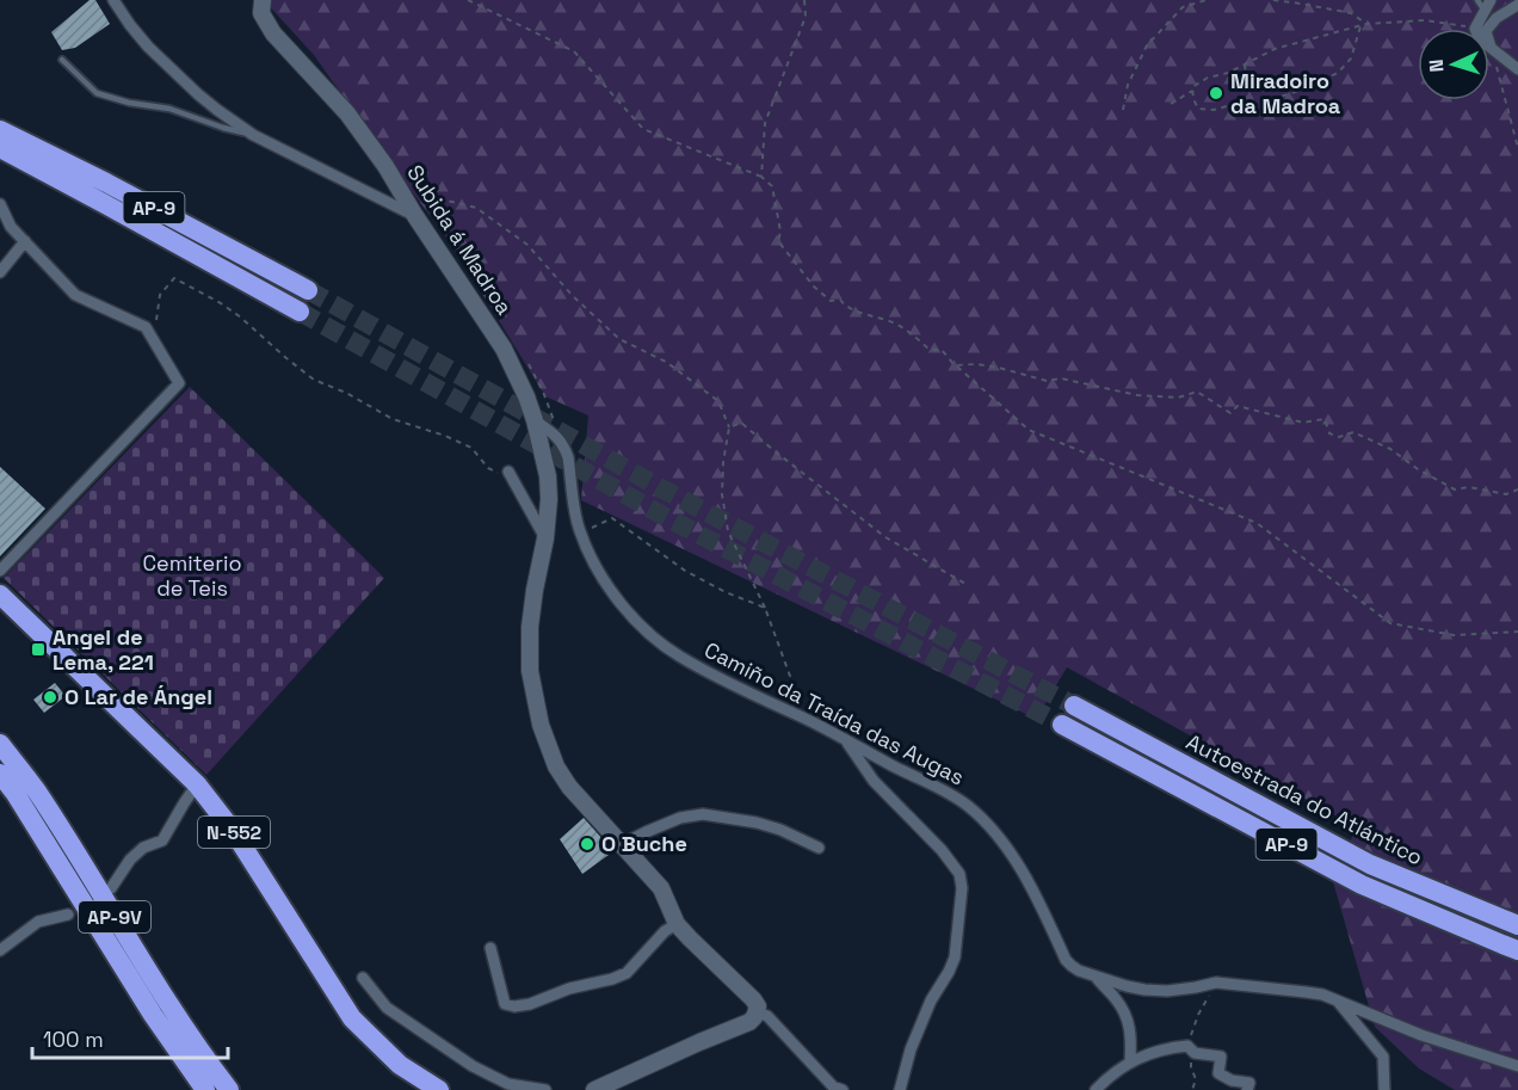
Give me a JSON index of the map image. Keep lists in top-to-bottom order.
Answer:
{
  "streets": {
    "highway": [
      "AP-9",
      "Autoestrada do Atlántico",
      "N-552",
      "AP-9V"
    ],
    "street": ["Subida á Madroa", "Camiño da Traída das Augas"]
  },
  "crossings": [
    ["Subida á Madroa", "Camiño da Traída das Augas"]
  ],
  "parks": ["Cemiterio de Teis"],
  "places": {
    "other": ["Miradoiro da Madroa", "O Lar de Ángel", "O Buche"],
    "transit": ["Angel de Lema, 221"]
  },
  "scale_bar": "100 m",
  "north": "left"
}
